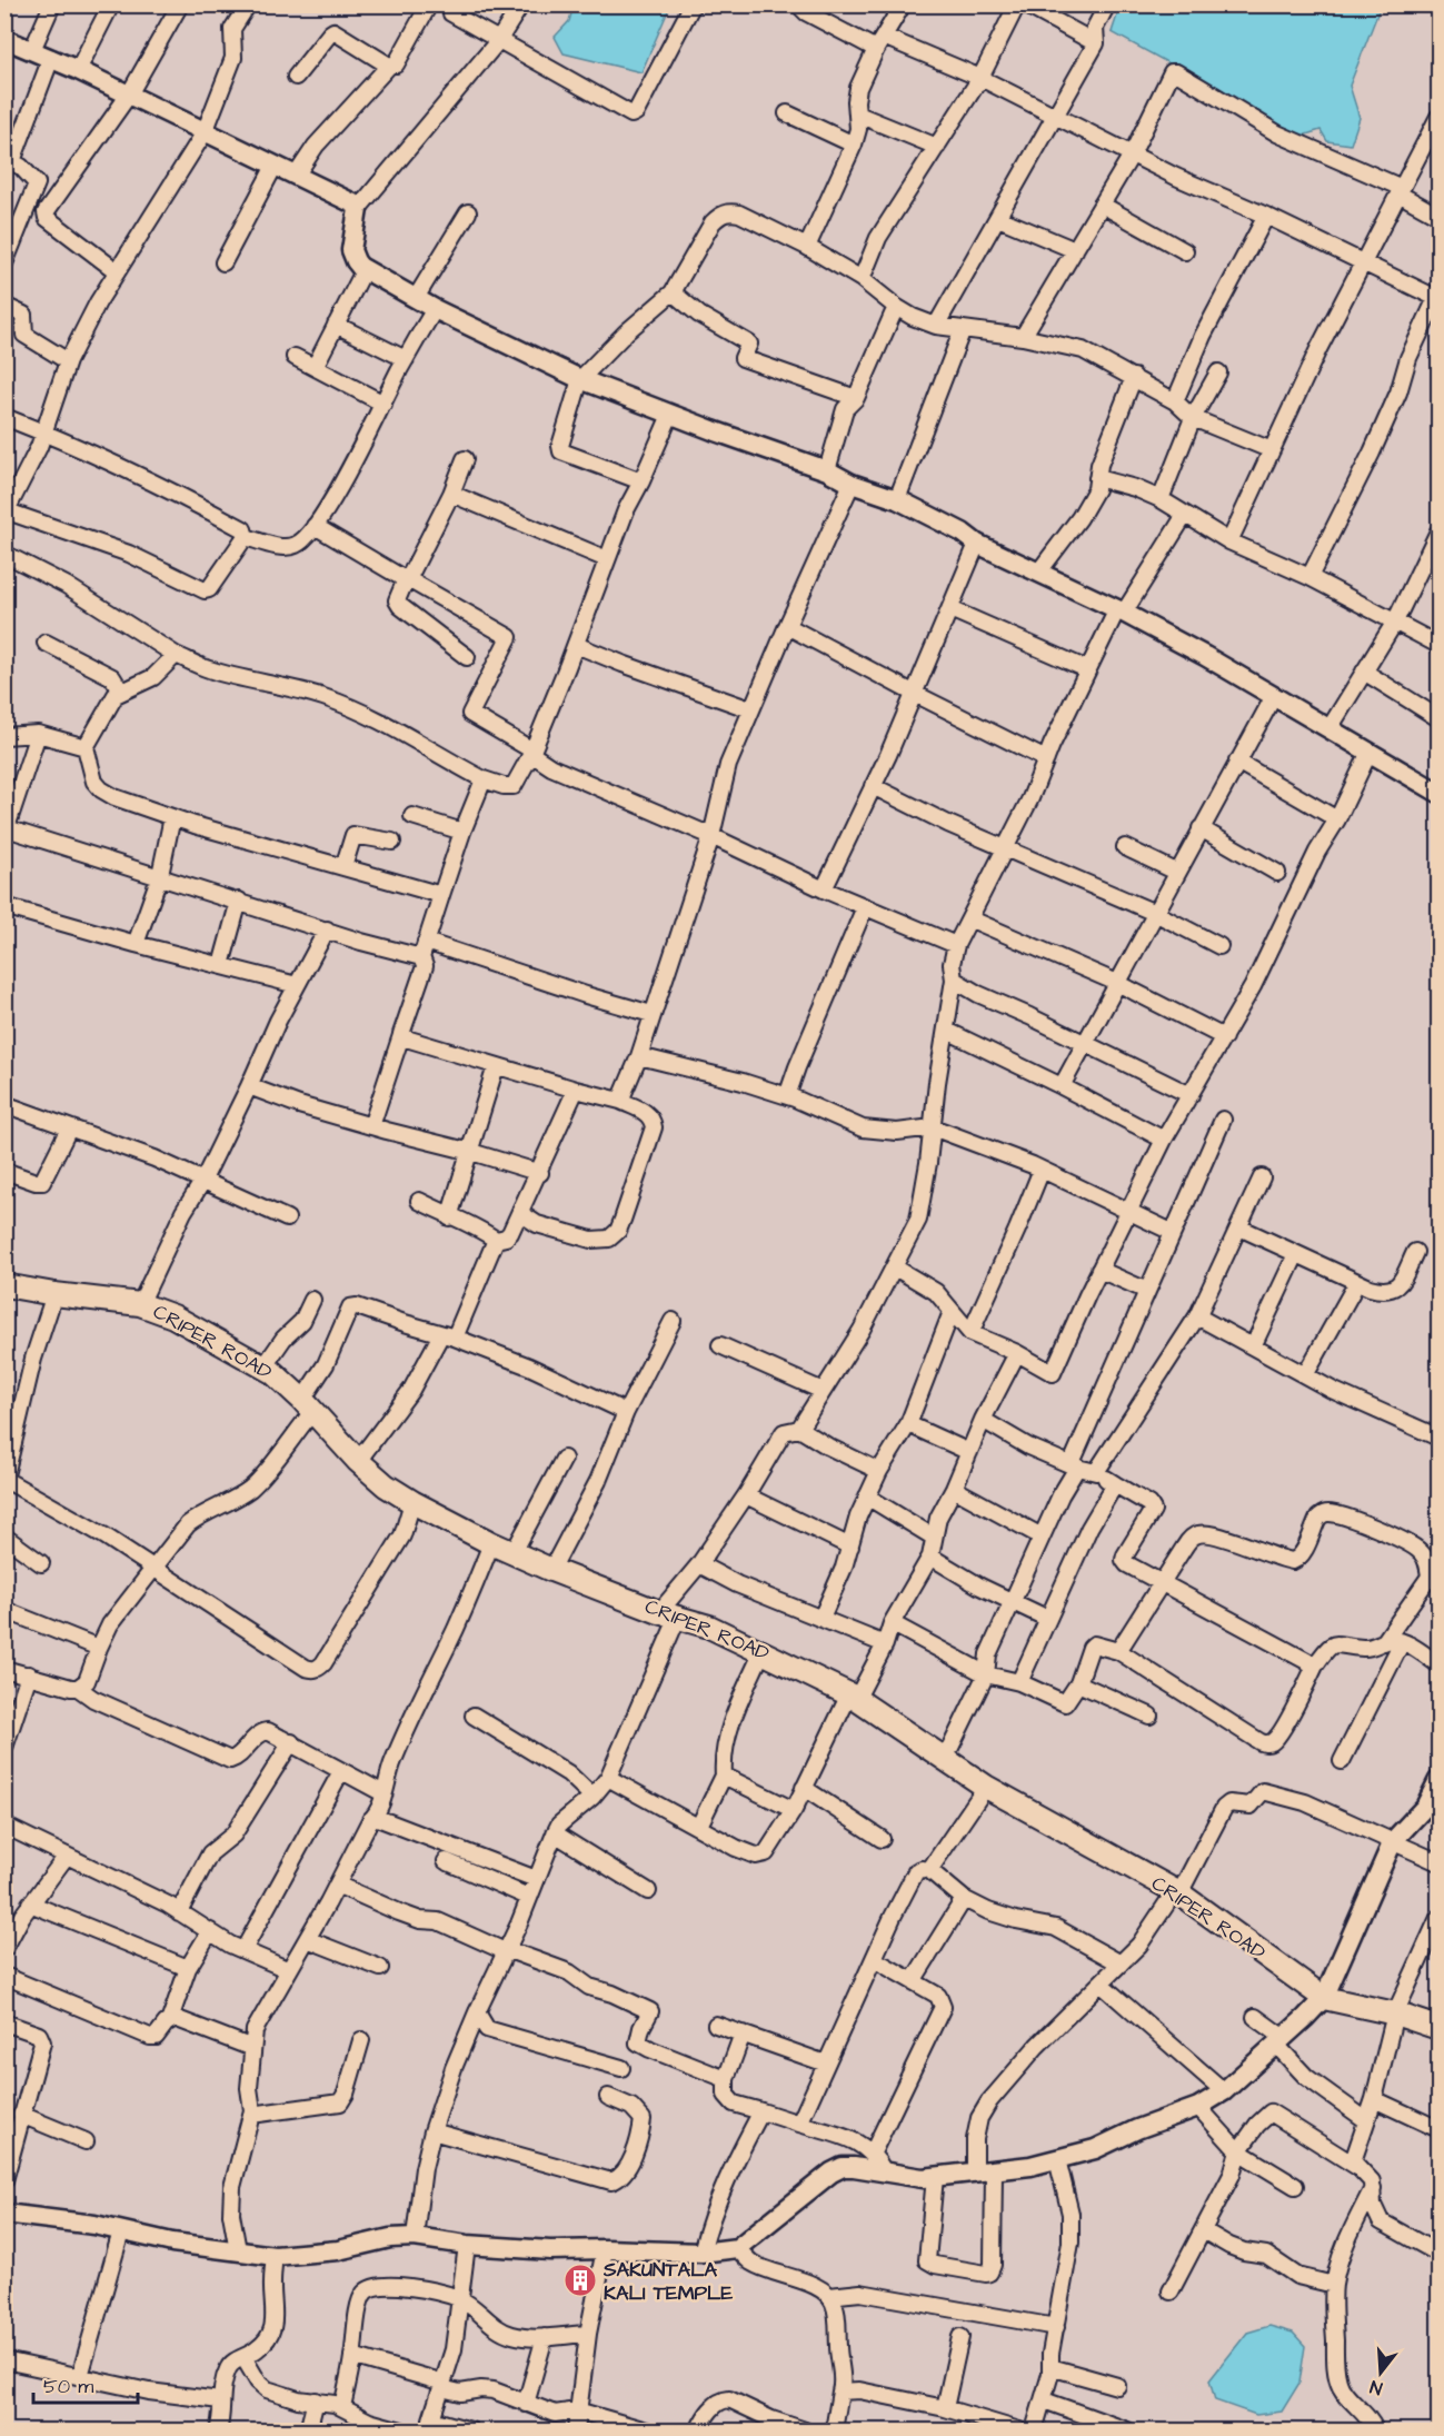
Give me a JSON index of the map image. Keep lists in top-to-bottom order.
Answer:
{
  "streets": {
    "main road": ["CRIPER ROAD"]
  },
  "places": {
    "building": ["SAKUNTALA KALI TEMPLE"]
  },
  "scale_bar": "50 m",
  "north": "bottom"
}
